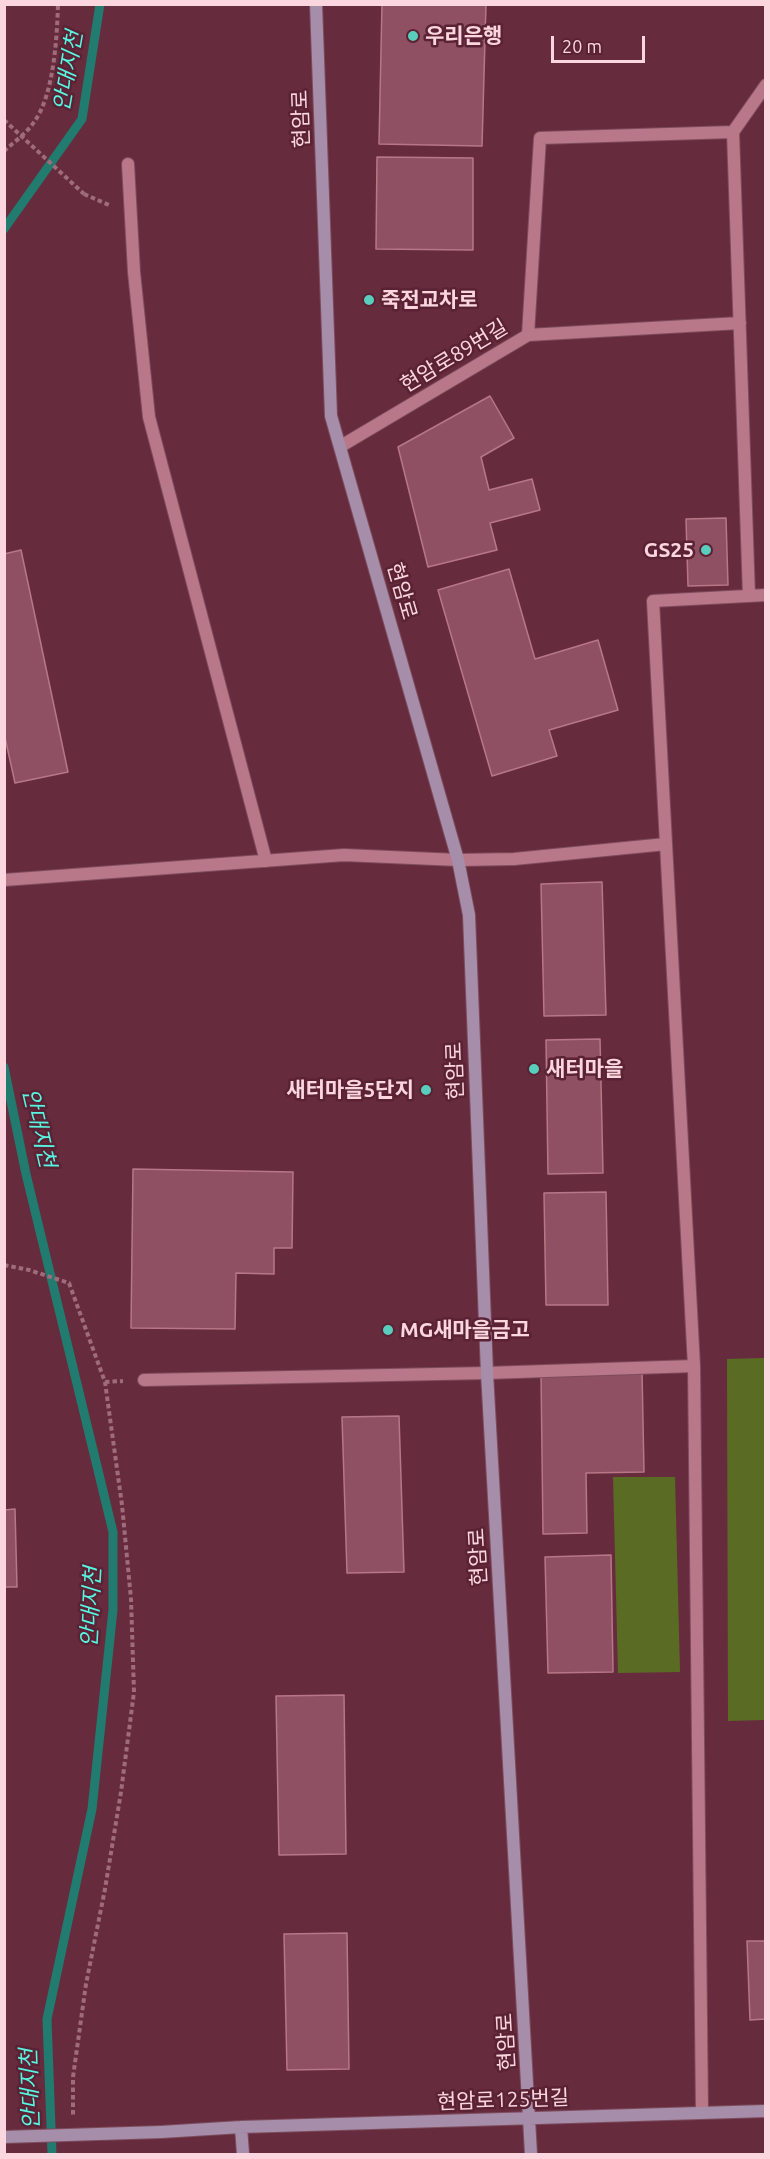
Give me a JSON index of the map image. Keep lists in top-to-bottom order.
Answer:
{
  "streets": {
    "street": ["현암로", "현암로89번길", "현암로125번길"]
  },
  "crossings": [
    ["현암로", "현암로89번길"],
    ["현암로", "현암로125번길"]
  ],
  "water": ["안대지천"],
  "places": [
    "우리은행",
    "죽전교차로",
    "GS25",
    "새터마을",
    "새터마을5단지",
    "MG새마을금고"
  ],
  "scale_bar": "20 m"
}
